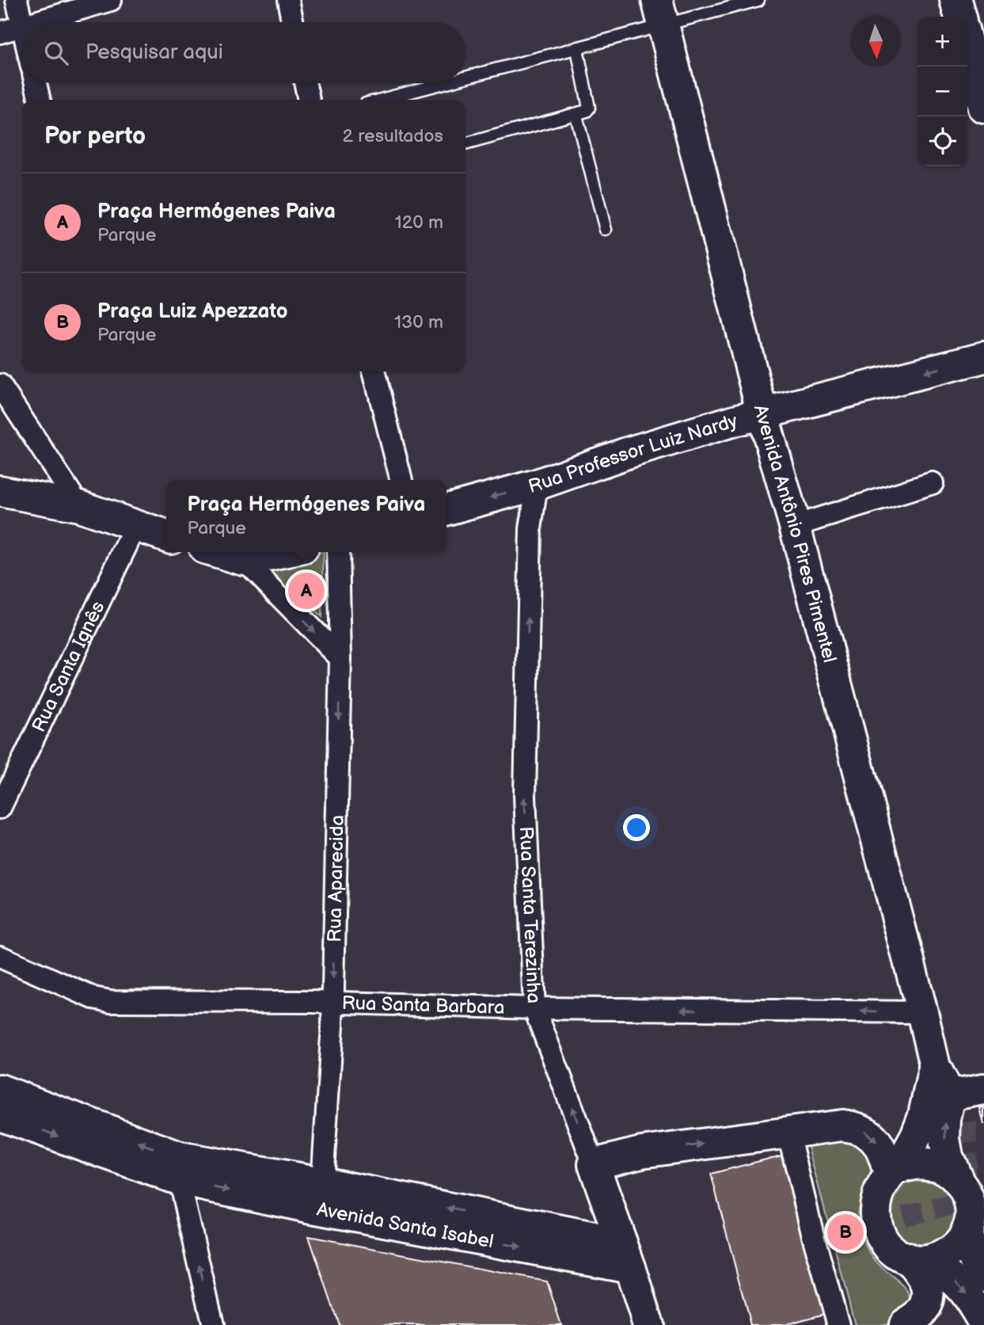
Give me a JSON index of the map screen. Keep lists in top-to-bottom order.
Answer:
{
  "streets": {
    "main road": [
      "Rua Professor Luiz Nardy",
      "Avenida Antônio Pires Pimentel",
      "Rua Santa Terezinha",
      "Avenida Santa Isabel"
    ],
    "street": ["Rua Santa Ignês", "Rua Aparecida", "Rua Santa Barbara"]
  },
  "crossings": [
    ["Rua Professor Luiz Nardy", "Avenida Antônio Pires Pimentel"],
    ["Rua Professor Luiz Nardy", "Rua Santa Terezinha"],
    ["Avenida Antônio Pires Pimentel", "Rua Santa Barbara"],
    ["Rua Aparecida", "Rua Santa Barbara"],
    ["Rua Aparecida", "Avenida Santa Isabel"],
    ["Rua Santa Terezinha", "Rua Santa Barbara"],
    ["Rua Santa Terezinha", "Avenida Santa Isabel"]
  ],
  "one_way": [
    "Rua Professor Luiz Nardy",
    "Rua Aparecida",
    "Rua Santa Terezinha",
    "Rua Santa Barbara"
  ],
  "north": "bottom",
  "page": {
    "map_buttons": ["+", "−"],
    "search": "Pesquisar aqui",
    "heading": ["Por perto", "2 resultados"],
    "list": [
      {
        "mark": "A",
        "name": "Praça Hermógenes Paiva",
        "note": "Parque",
        "value": "120 m"
      },
      {
        "mark": "B",
        "name": "Praça Luiz Apezzato",
        "note": "Parque",
        "value": "130 m"
      }
    ],
    "popup": ["Praça Hermógenes Paiva", "Parque"],
    "pins": ["A", "B"]
  }
}
